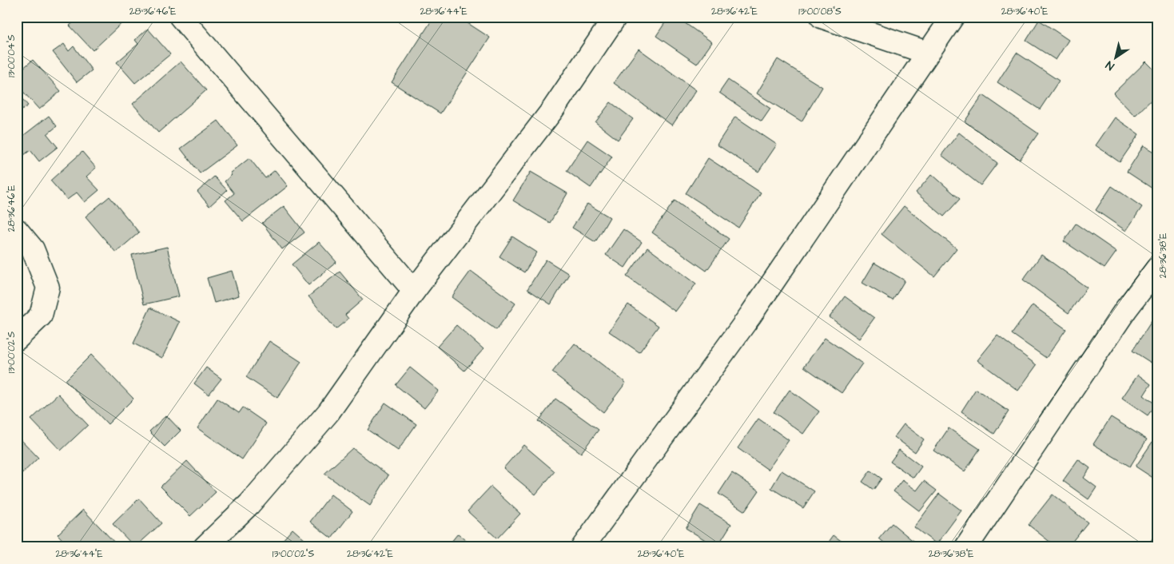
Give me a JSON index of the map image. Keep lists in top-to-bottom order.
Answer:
{
  "north": "bottom left",
  "coordinates": [
    "28°36'46\"E",
    "28°36'44\"E",
    "28°36'42\"E",
    "13°00'08\"S",
    "28°36'40\"E",
    "13°00'04\"S",
    "28°36'38\"E",
    "13°00'02\"S"
  ]
}
